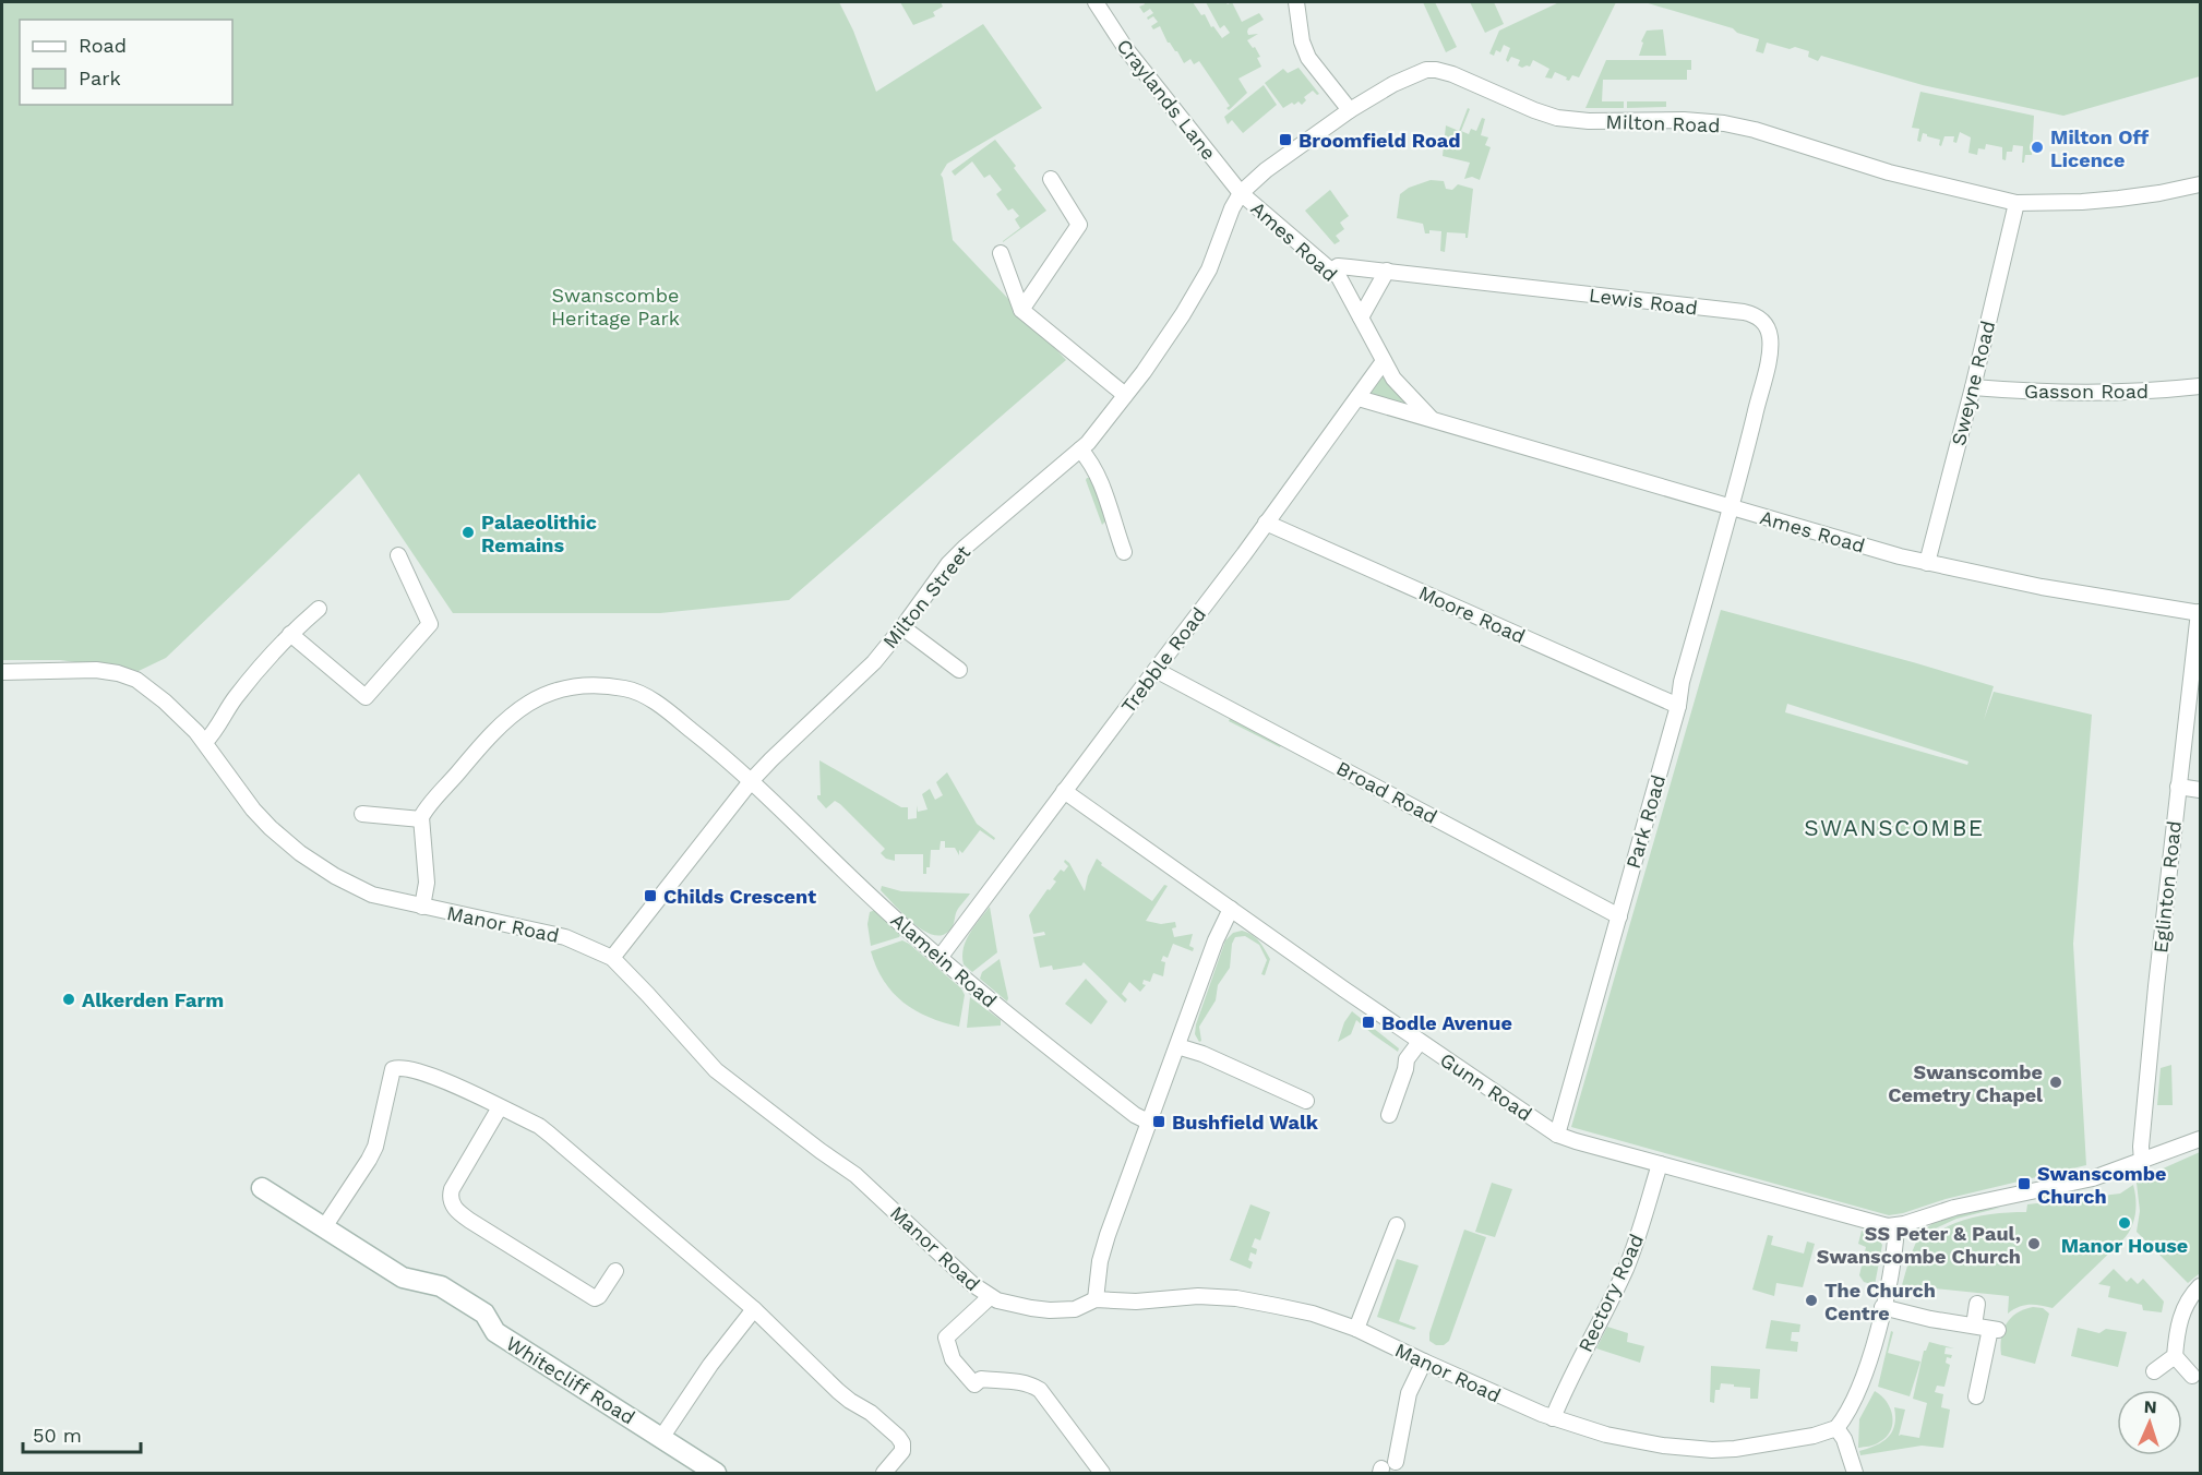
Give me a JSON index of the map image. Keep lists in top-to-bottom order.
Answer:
{
  "streets": {
    "street": [
      "Craylands Lane",
      "Milton Road",
      "Ames Road",
      "Lewis Road",
      "Sweyne Road",
      "Gasson Road",
      "Milton Street",
      "Moore Road",
      "Trebble Road",
      "Broad Road",
      "Park Road",
      "Eglinton Road",
      "Manor Road",
      "Alamein Road",
      "Gunn Road",
      "Rectory Road",
      "Whitecliff Road"
    ]
  },
  "crossings": [
    ["Craylands Lane", "Milton Road"],
    ["Craylands Lane", "Ames Road"],
    ["Craylands Lane", "Milton Street"],
    ["Milton Road", "Ames Road"],
    ["Milton Road", "Sweyne Road"],
    ["Milton Road", "Milton Street"],
    ["Ames Road", "Lewis Road"],
    ["Ames Road", "Sweyne Road"],
    ["Ames Road", "Milton Street"],
    ["Ames Road", "Trebble Road"],
    ["Ames Road", "Park Road"],
    ["Ames Road", "Eglinton Road"],
    ["Lewis Road", "Park Road"],
    ["Sweyne Road", "Gasson Road"],
    ["Milton Street", "Manor Road"],
    ["Milton Street", "Alamein Road"],
    ["Moore Road", "Trebble Road"],
    ["Moore Road", "Park Road"],
    ["Trebble Road", "Broad Road"],
    ["Trebble Road", "Alamein Road"],
    ["Trebble Road", "Gunn Road"],
    ["Broad Road", "Park Road"],
    ["Park Road", "Gunn Road"],
    ["Manor Road", "Rectory Road"],
    ["Gunn Road", "Rectory Road"]
  ],
  "districts": ["SWANSCOMBE"],
  "parks": ["Swanscombe Heritage Park"],
  "places": {
    "transit": [
      "Broomfield Road",
      "Childs Crescent",
      "Bodle Avenue",
      "Bushfield Walk",
      "Swanscombe Church"
    ],
    "other": [
      "Milton Off Licence",
      "Palaeolithic Remains",
      "Alkerden Farm",
      "Swanscombe Cemetry Chapel",
      "Manor House",
      "SS Peter & Paul, Swanscombe Church",
      "The Church Centre"
    ]
  },
  "legend": ["Road", "Park"],
  "scale_bar": "50 m",
  "north": "top"
}
